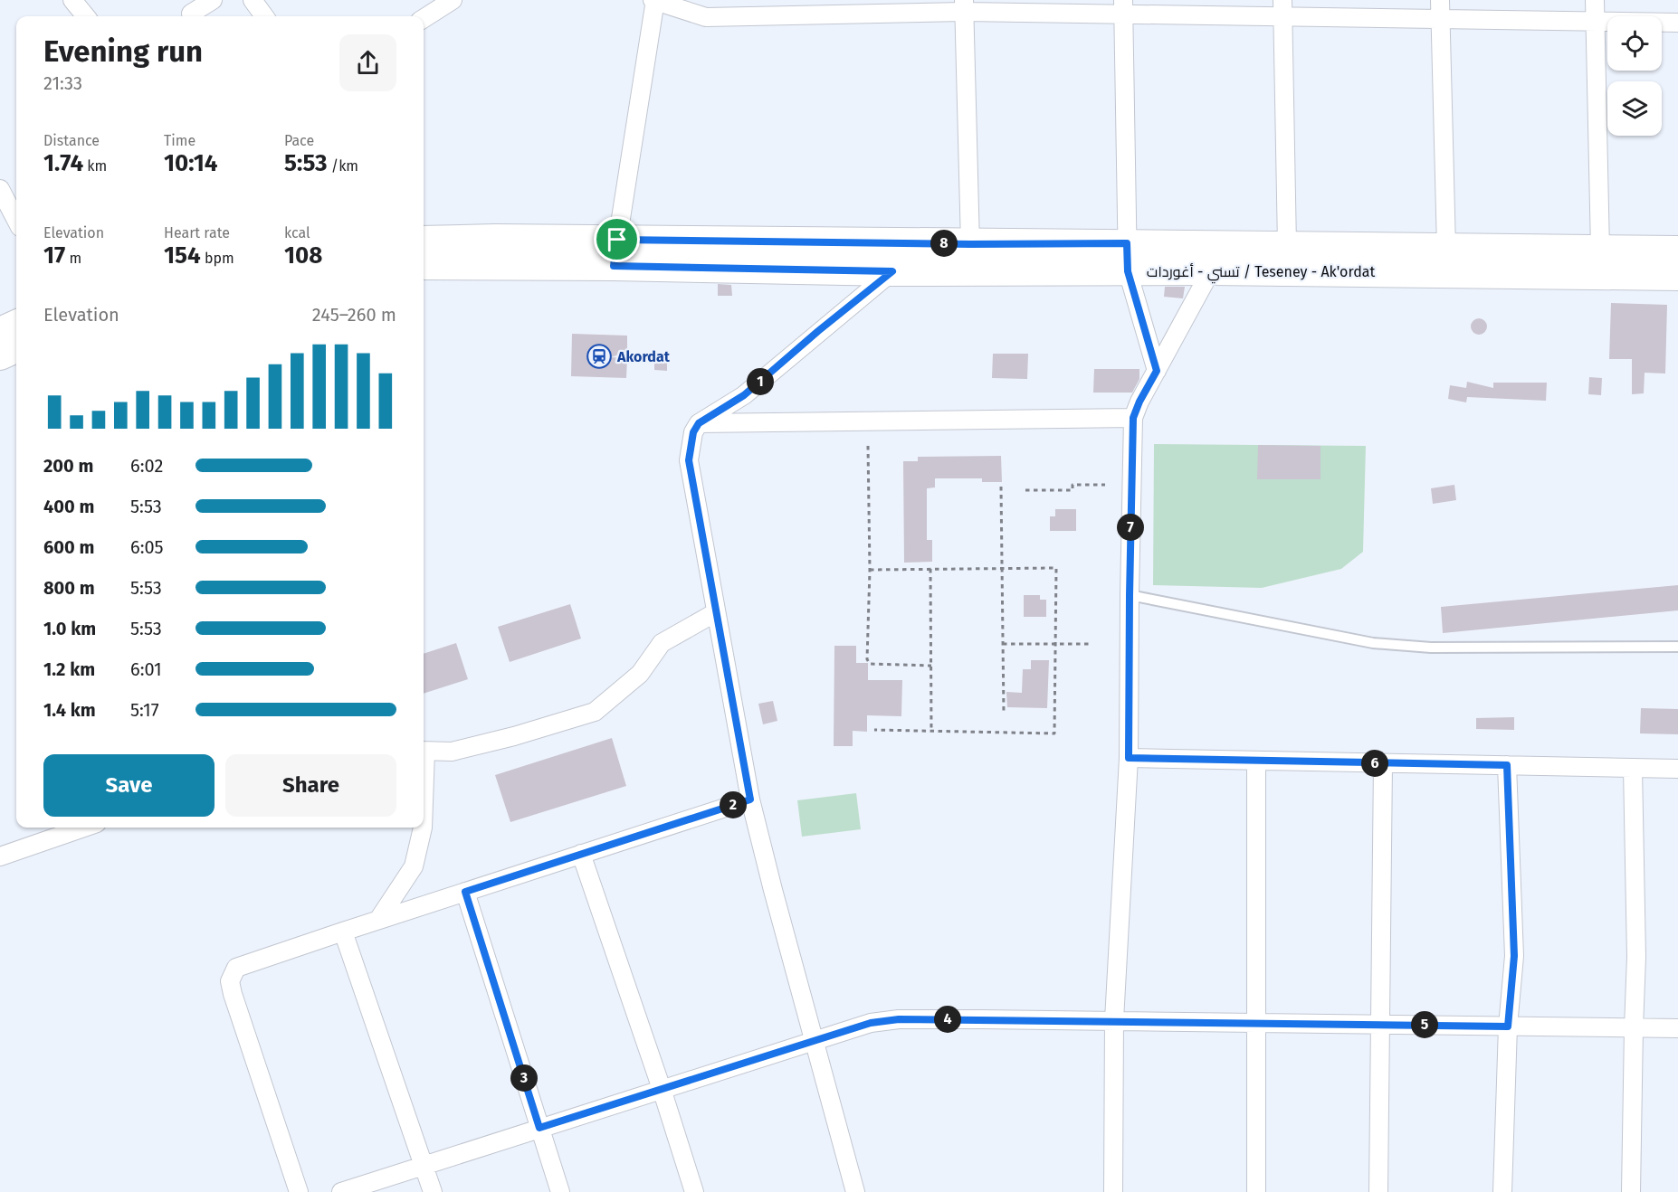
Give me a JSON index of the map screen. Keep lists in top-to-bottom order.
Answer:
{
  "streets": {
    "main road": ["تسني - أغوردات / Teseney - Ak'ordat"]
  },
  "places": {
    "station": ["Akordat"]
  },
  "page": {
    "heading": ["Evening run", "21:33"],
    "stats": [
      ["Distance", "1.74 km"],
      ["Time", "10:14"],
      ["Pace", "5:53 /km"],
      ["Elevation", "17 m"],
      ["Heart rate", "154 bpm"],
      ["kcal", "108"]
    ],
    "pins": [
      "8",
      "1",
      "7",
      "6",
      "2",
      "4",
      "5",
      "3"
    ],
    "chart": ["Elevation", "245–260 m"],
    "list": [
      {
        "name": "200 m",
        "note": "6:02"
      },
      {
        "name": "400 m",
        "note": "5:53"
      },
      {
        "name": "600 m",
        "note": "6:05"
      },
      {
        "name": "800 m",
        "note": "5:53"
      },
      {
        "name": "1.0 km",
        "note": "5:53"
      },
      {
        "name": "1.2 km",
        "note": "6:01"
      },
      {
        "name": "1.4 km",
        "note": "5:17"
      }
    ],
    "buttons": ["Save", "Share"]
  }
}
